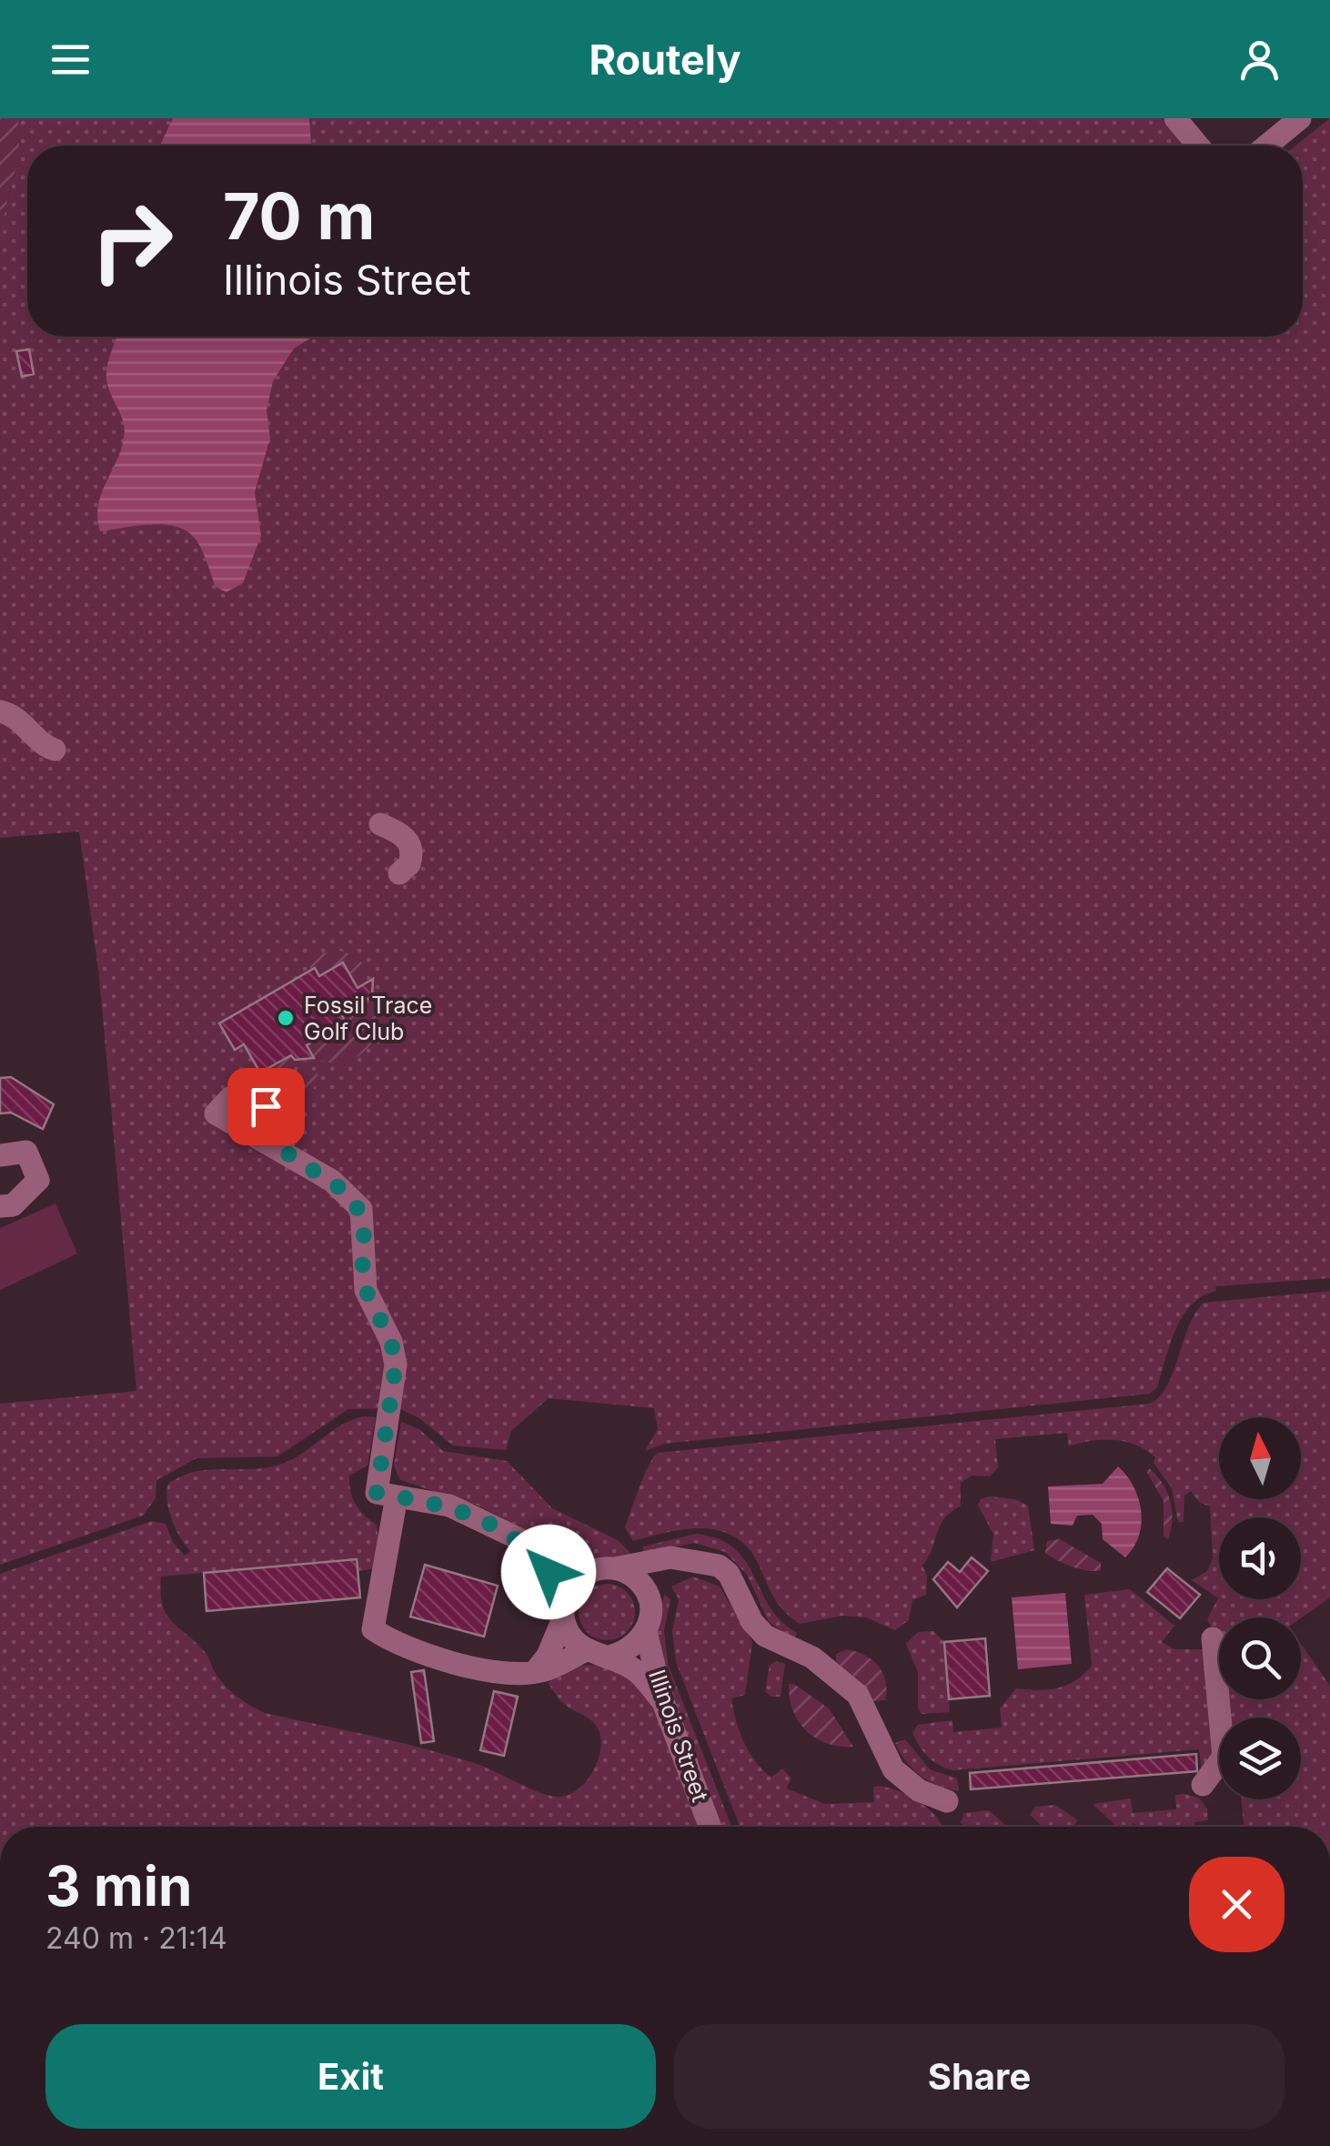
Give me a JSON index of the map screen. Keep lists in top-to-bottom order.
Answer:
{
  "streets": {
    "street": ["Illinois Street"]
  },
  "places": ["Fossil Trace Golf Club"],
  "north": "top",
  "page": {
    "header": "Routely",
    "turn": ["70 m", "Illinois Street"],
    "heading": ["3 min", "240 m · 21:14"],
    "buttons": ["Exit", "Share"]
  }
}
